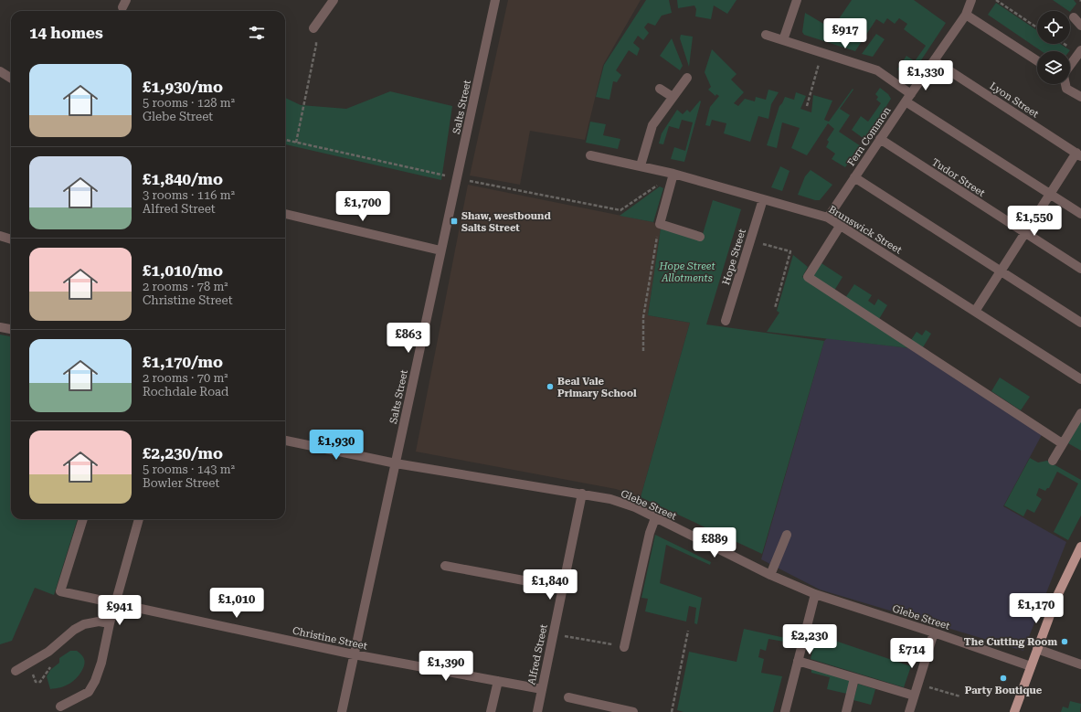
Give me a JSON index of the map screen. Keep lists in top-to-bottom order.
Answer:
{
  "streets": {
    "street": [
      "Lyon Street",
      "Salts Street",
      "Fern Common",
      "Tudor Street",
      "Brunswick Street",
      "Hope Street",
      "Glebe Street",
      "Christine Street",
      "Alfred Street"
    ]
  },
  "crossings": [
    ["Lyon Street", "Fern Common"],
    ["Salts Street", "Glebe Street"],
    ["Salts Street", "Christine Street"],
    ["Fern Common", "Tudor Street"],
    ["Fern Common", "Brunswick Street"],
    ["Brunswick Street", "Hope Street"],
    ["Glebe Street", "Alfred Street"],
    ["Christine Street", "Alfred Street"]
  ],
  "parks": ["Hope Street Allotments"],
  "places": {
    "transit": ["Shaw, westbound Salts Street"],
    "other": ["Beal Vale Primary School", "The Cutting Room", "Party Boutique"]
  },
  "page": {
    "heading": "14 homes",
    "price": [
      "£917",
      "£1,330",
      "£1,700",
      "£1,550",
      "£863",
      "£1,930",
      "£889",
      "£1,840",
      "£1,010",
      "£1,170",
      "£941",
      "£2,230",
      "£714",
      "£1,390"
    ],
    "list": [
      {
        "name": "£1,930/mo",
        "note": "5 rooms · 128 m² · Glebe Street"
      },
      {
        "name": "£1,840/mo",
        "note": "3 rooms · 116 m² · Alfred Street"
      },
      {
        "name": "£1,010/mo",
        "note": "2 rooms · 78 m² · Christine Street"
      },
      {
        "name": "£1,170/mo",
        "note": "2 rooms · 70 m² · Rochdale Road"
      },
      {
        "name": "£2,230/mo",
        "note": "5 rooms · 143 m² · Bowler Street"
      }
    ]
  }
}
